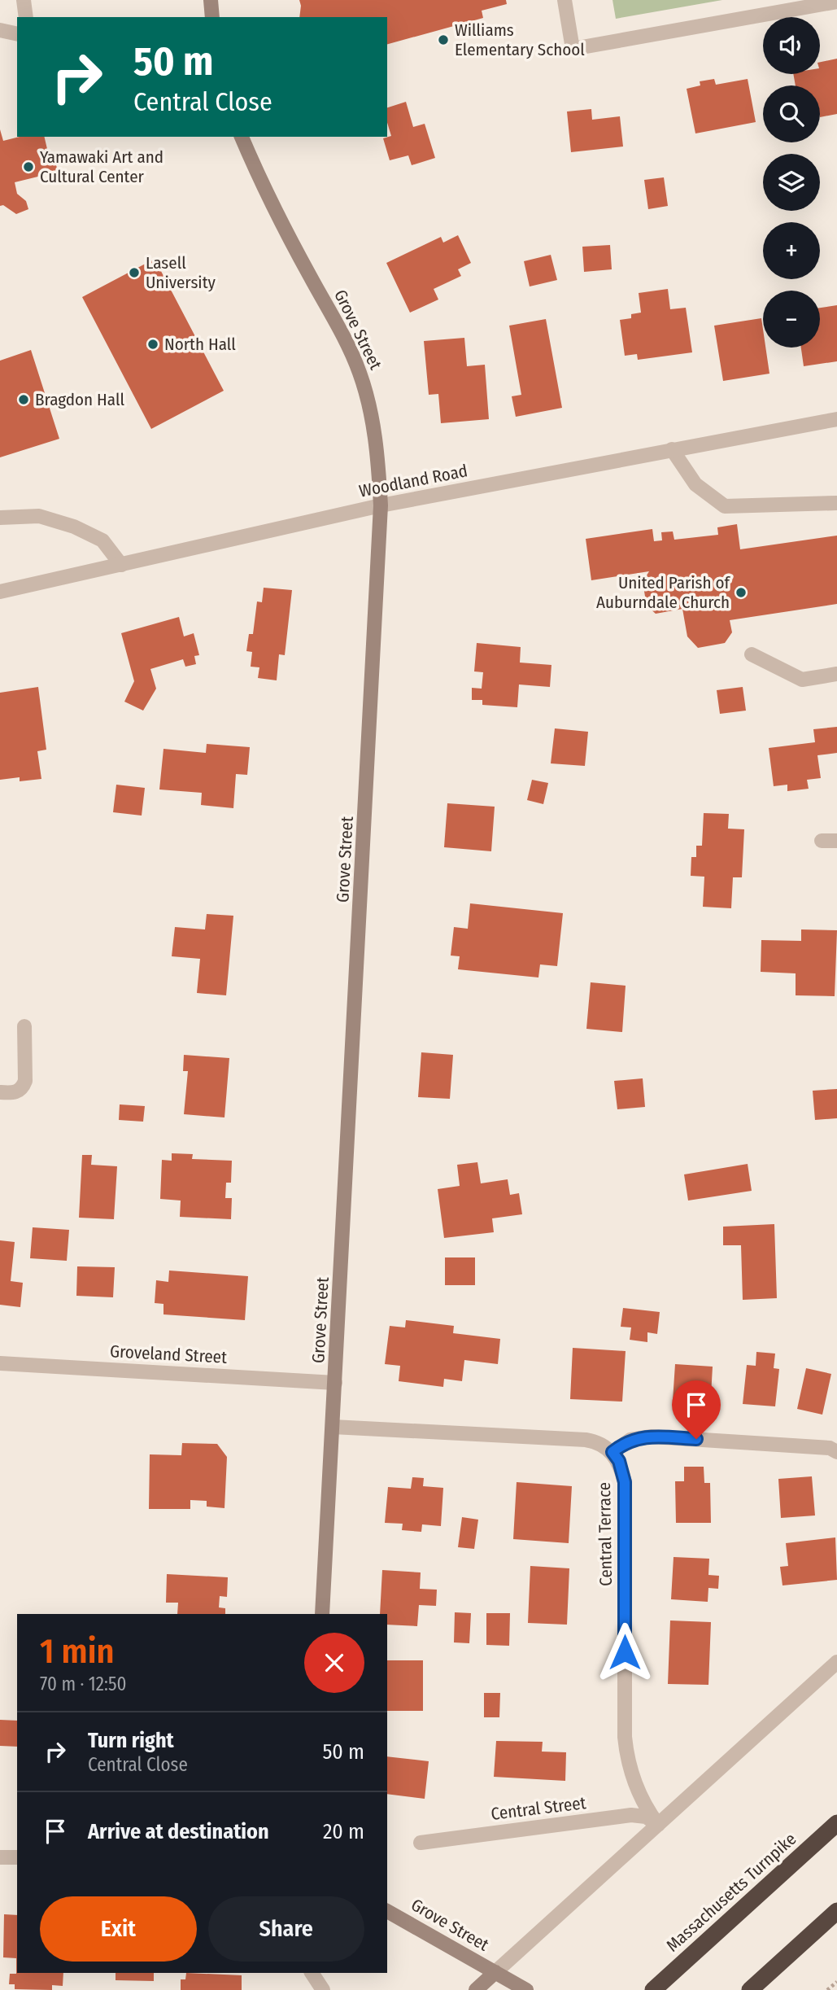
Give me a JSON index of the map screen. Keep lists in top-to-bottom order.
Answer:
{
  "streets": {
    "highway": ["Massachusetts Turnpike"],
    "main road": ["Grove Street"],
    "street": [
      "Woodland Road",
      "Groveland Street",
      "Central Terrace",
      "Central Street"
    ]
  },
  "crossings": [
    ["Grove Street", "Woodland Road"],
    ["Grove Street", "Groveland Street"],
    ["Central Terrace", "Central Street"]
  ],
  "places": [
    "Williams Elementary School",
    "Yamawaki Art and Cultural Center",
    "Lasell University",
    "North Hall",
    "Bragdon Hall",
    "United Parish of Auburndale Church"
  ],
  "page": {
    "map_buttons": ["+", "−"],
    "turn": ["50 m", "Central Close"],
    "heading": ["1 min", "70 m · 12:50"],
    "list": [
      {
        "name": "Turn right",
        "note": "Central Close",
        "value": "50 m"
      },
      {
        "name": "Arrive at destination",
        "value": "20 m"
      }
    ],
    "buttons": ["Exit", "Share"]
  }
}
